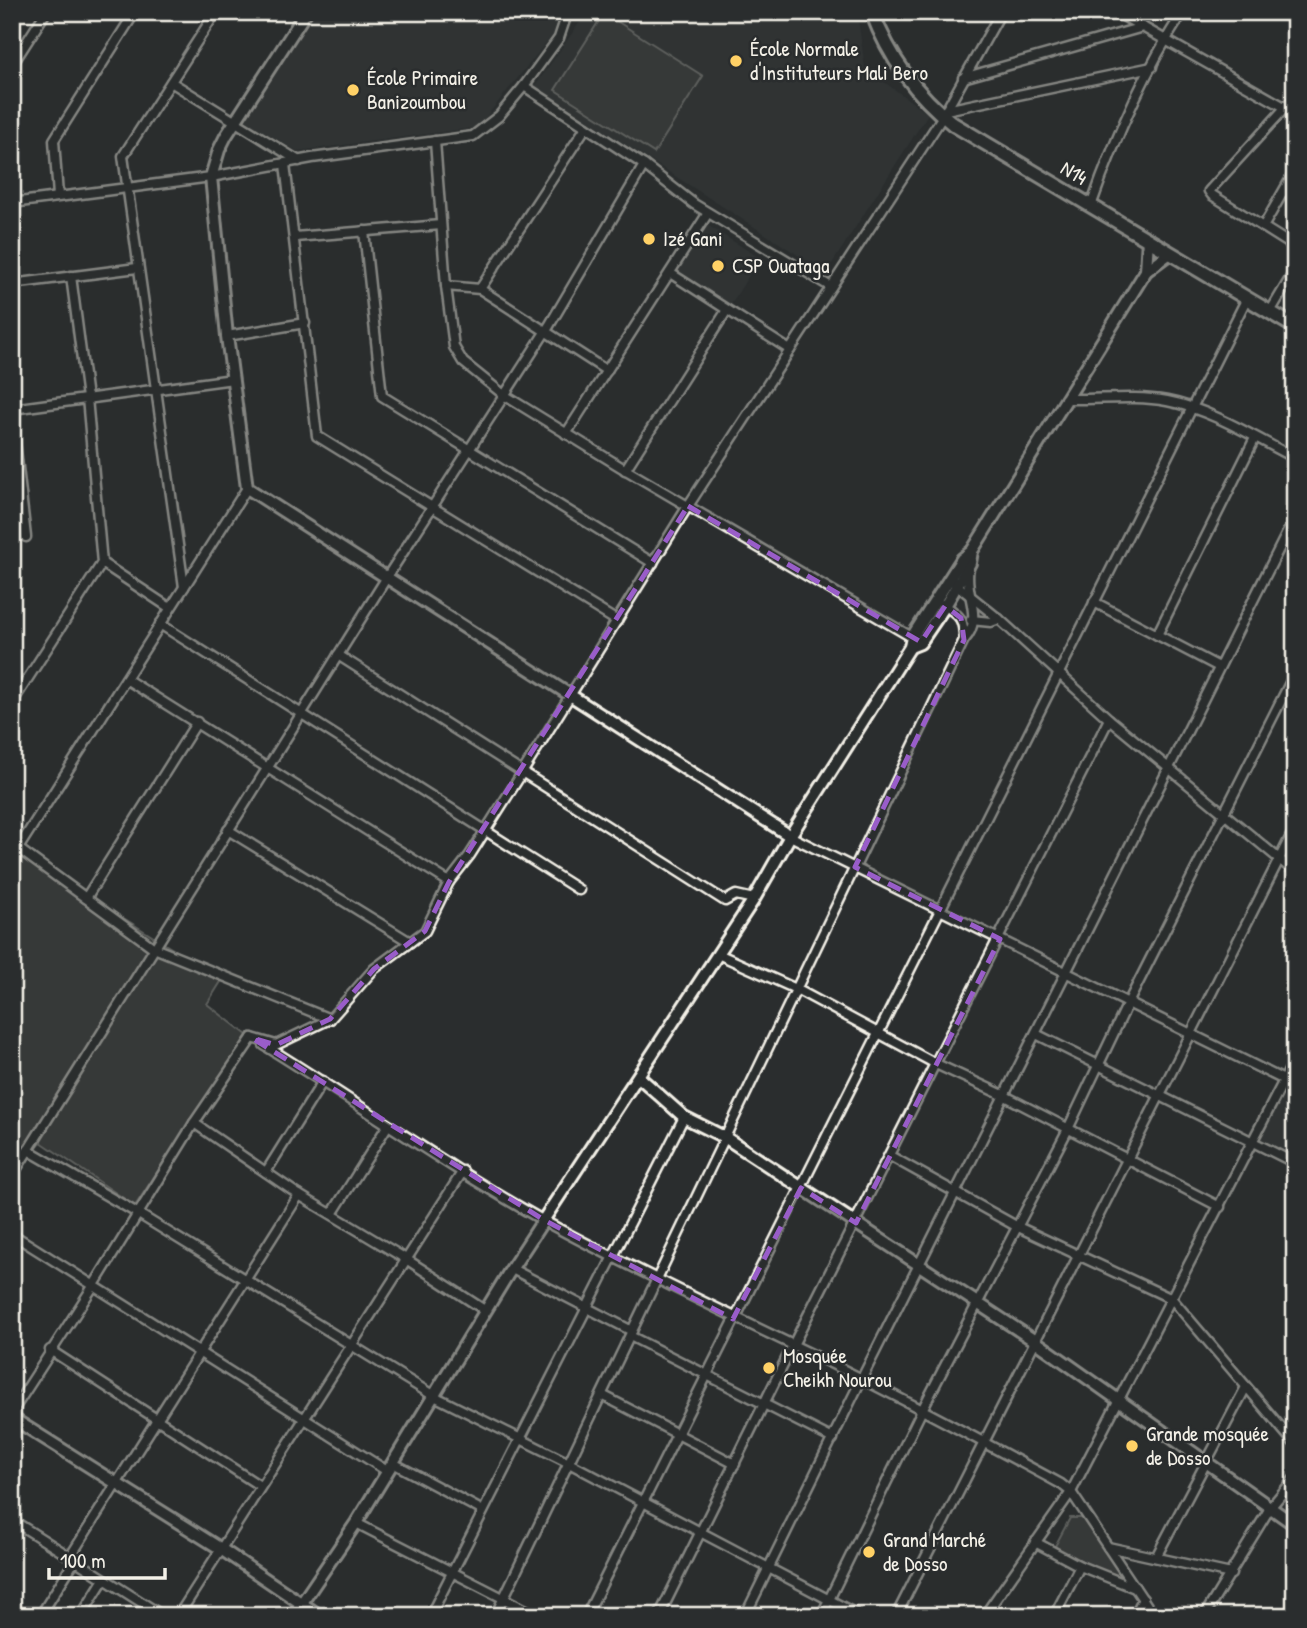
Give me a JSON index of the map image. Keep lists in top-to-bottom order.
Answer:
{
  "streets": {
    "main road": ["N14"]
  },
  "places": [
    "École Normale d'Instituteurs Mali Bero",
    "École Primaire Banizoumbou",
    "Izé Gani",
    "CSP Ouataga",
    "Mosquée Cheikh Nourou",
    "Grande mosquée de Dosso",
    "Grand Marché de Dosso"
  ],
  "scale_bar": "100 m"
}
